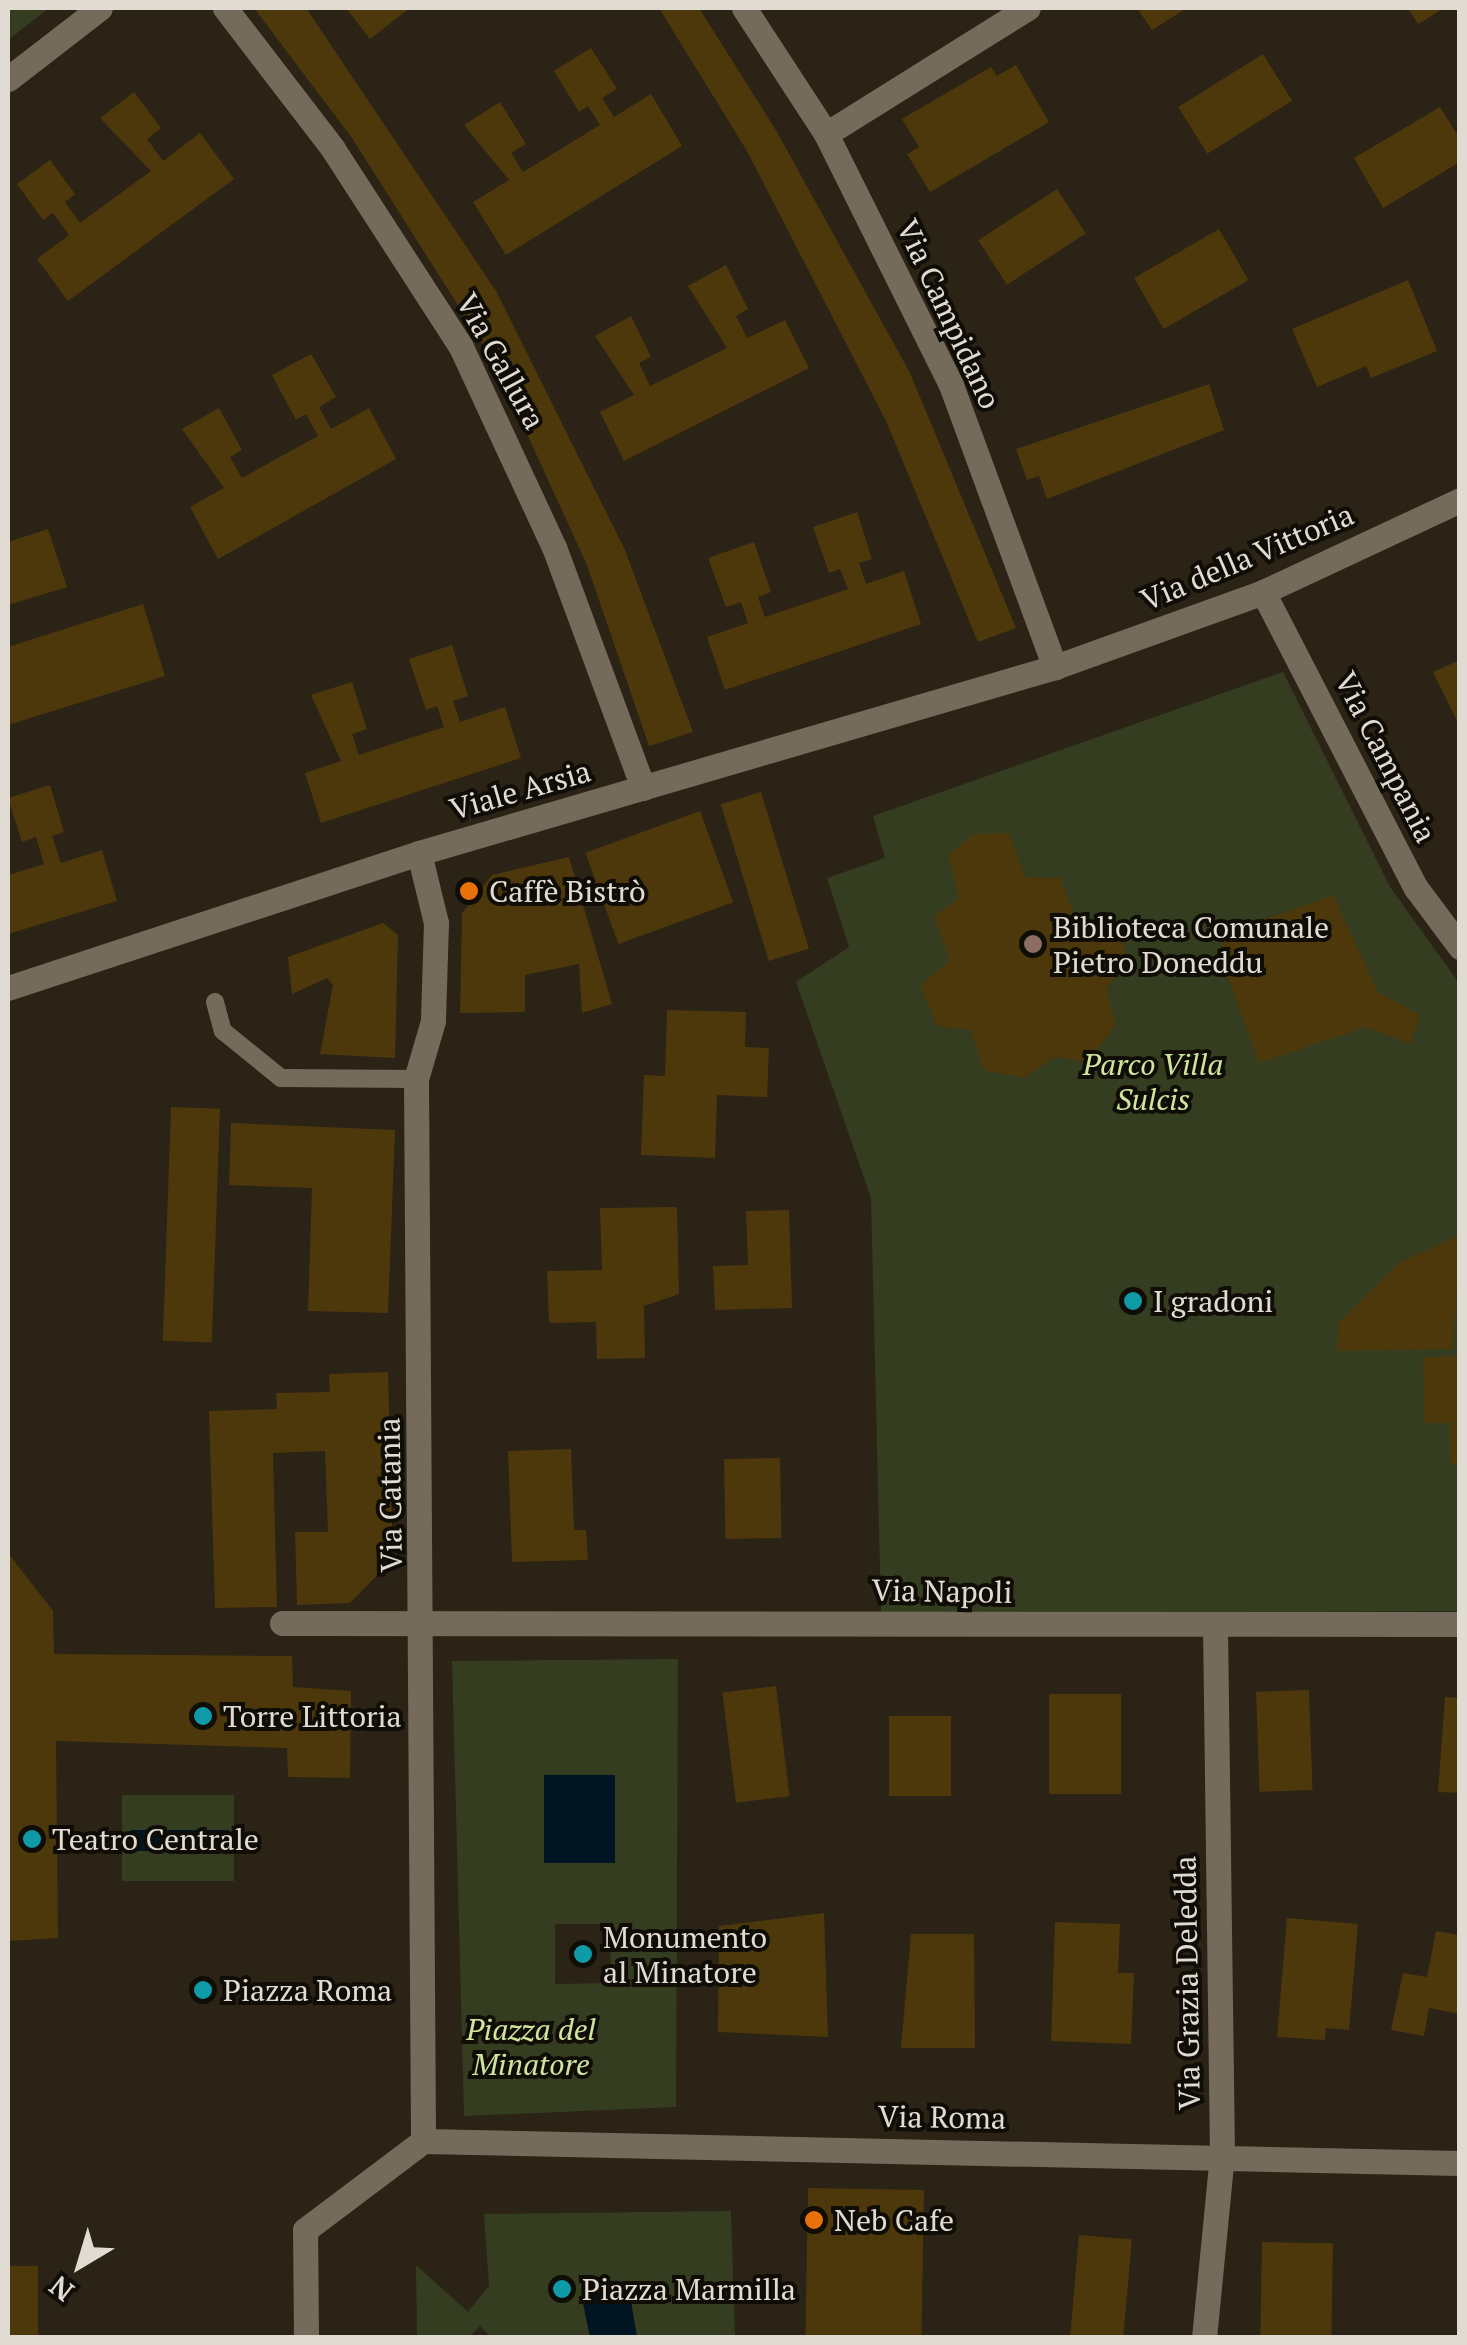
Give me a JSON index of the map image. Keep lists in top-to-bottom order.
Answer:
{
  "streets": {
    "street": [
      "Via Campidano",
      "Via Gallura",
      "Via della Vittoria",
      "Via Campania",
      "Viale Arsia",
      "Via Catania",
      "Via Napoli",
      "Via Grazia Deledda",
      "Via Roma"
    ]
  },
  "crossings": [
    ["Via Campidano", "Via della Vittoria"],
    ["Via Campidano", "Viale Arsia"],
    ["Via Gallura", "Viale Arsia"],
    ["Via della Vittoria", "Via Campania"],
    ["Via della Vittoria", "Viale Arsia"],
    ["Viale Arsia", "Via Catania"],
    ["Via Catania", "Via Napoli"],
    ["Via Catania", "Via Roma"],
    ["Via Napoli", "Via Grazia Deledda"],
    ["Via Grazia Deledda", "Via Roma"]
  ],
  "parks": ["Parco Villa Sulcis", "Piazza del Minatore"],
  "places": [
    "Caffè Bistrò",
    "Biblioteca Comunale Pietro Doneddu",
    "I gradoni",
    "Torre Littoria",
    "Teatro Centrale",
    "Monumento al Minatore",
    "Piazza Roma",
    "Neb Cafe",
    "Piazza Marmilla"
  ],
  "north": "bottom left"
}
